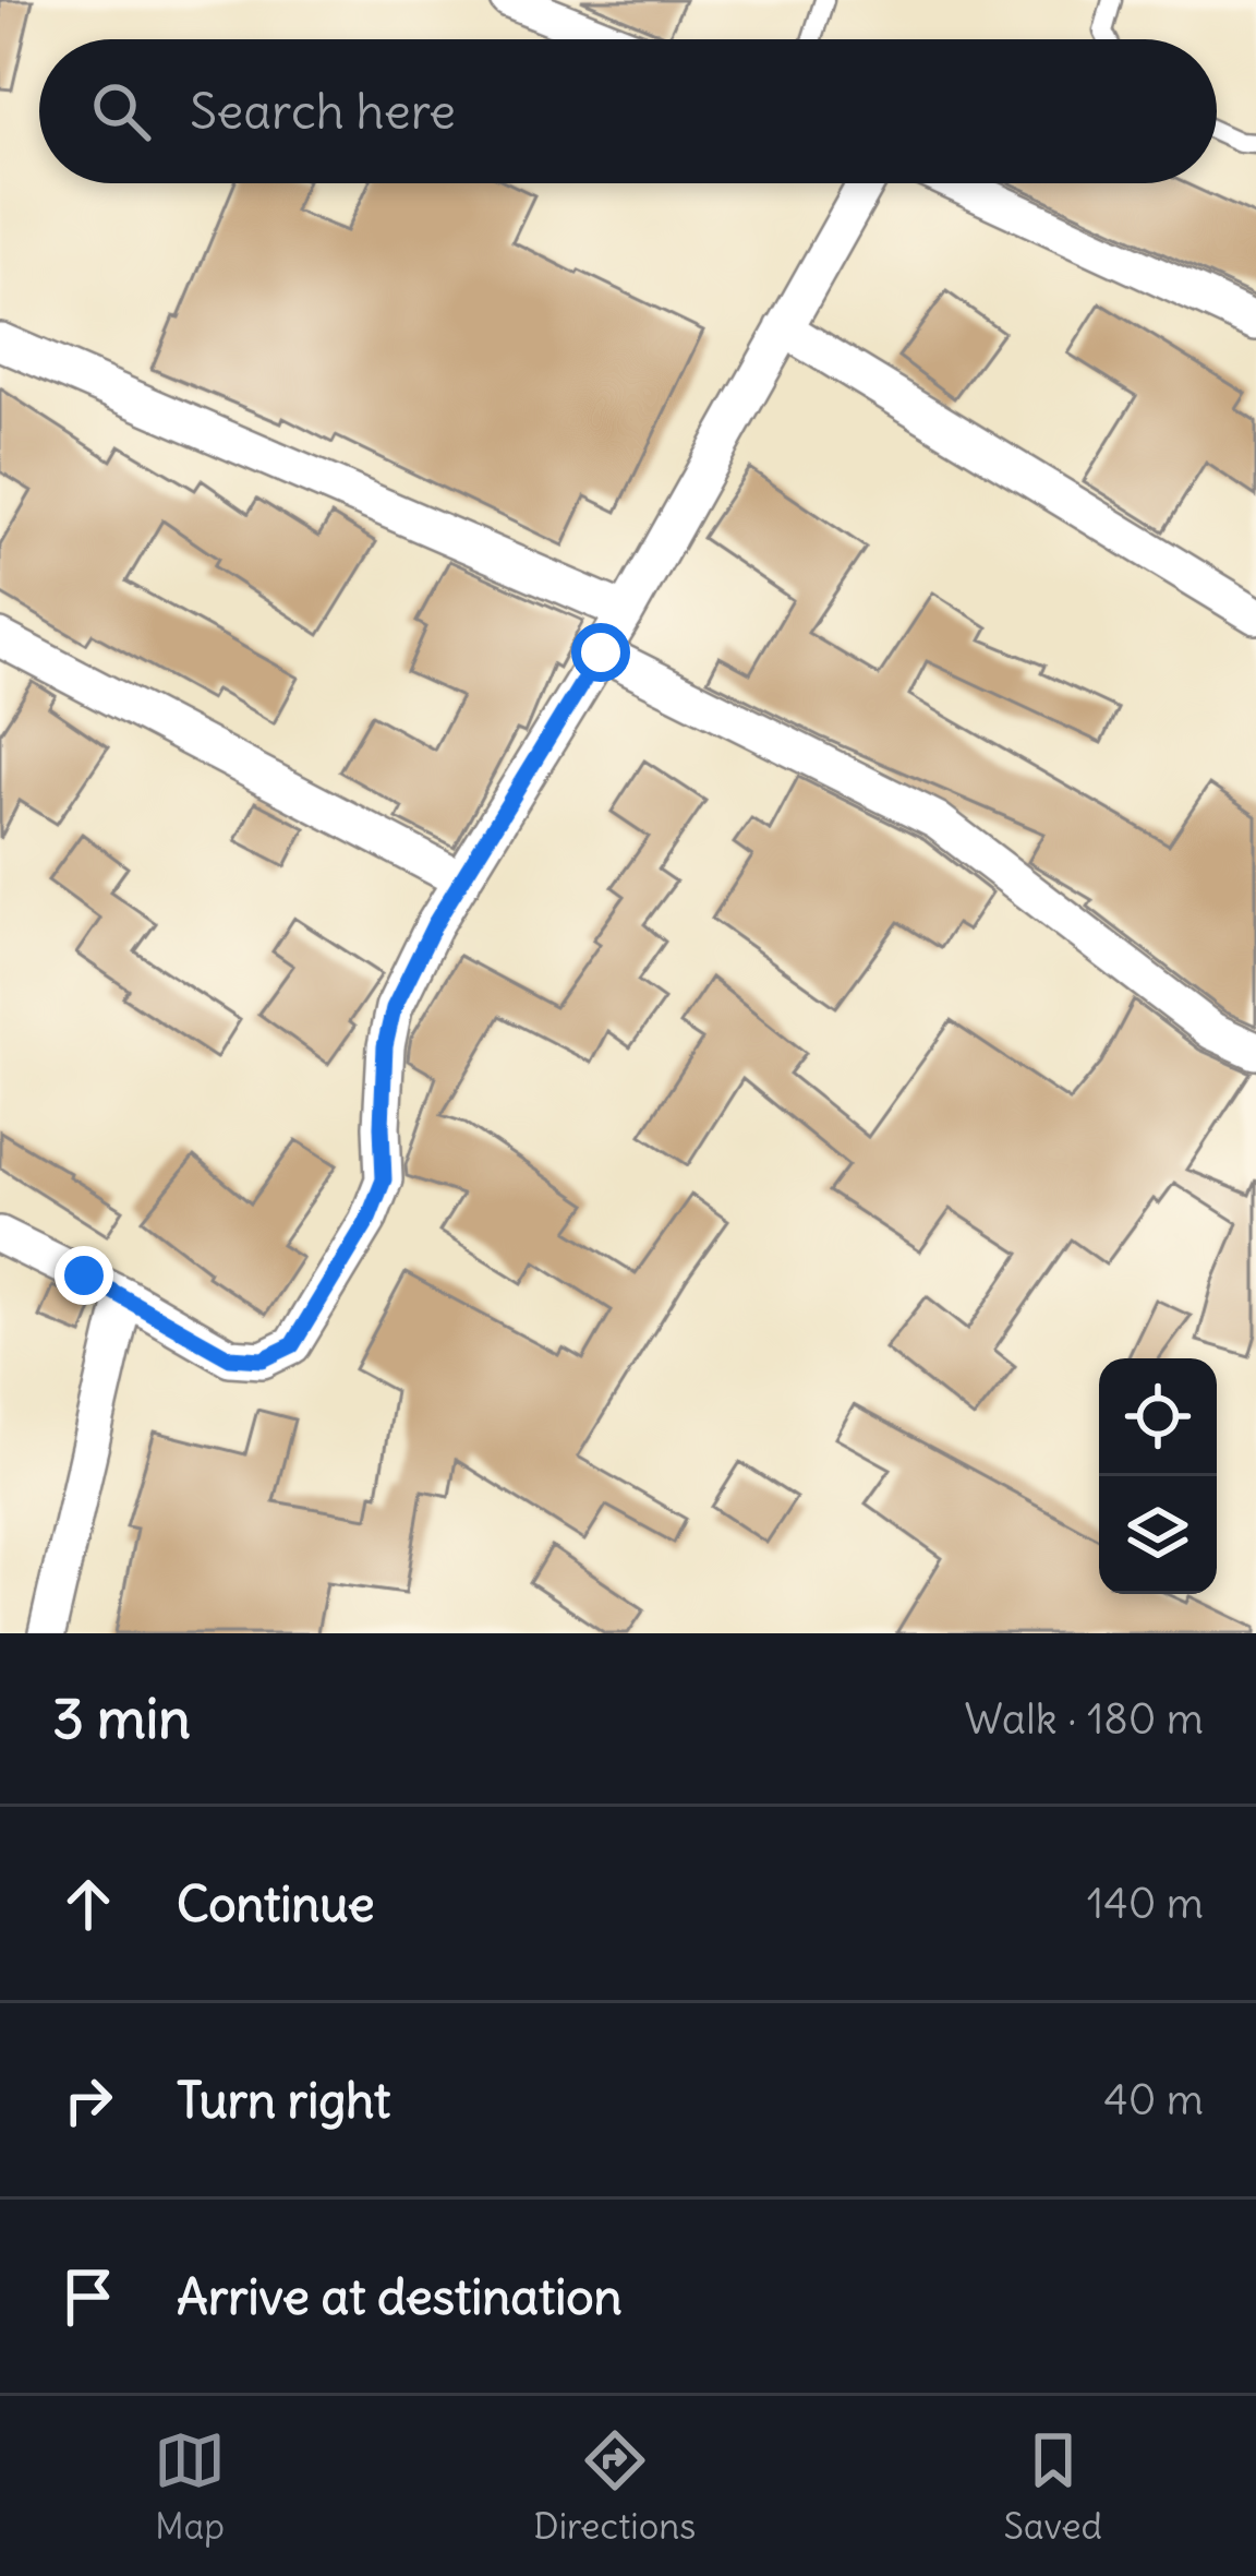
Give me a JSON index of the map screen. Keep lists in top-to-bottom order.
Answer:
{
  "page": {
    "search": "Search here",
    "heading": ["3 min", "Walk · 180 m"],
    "list": [
      ["Continue", "140 m"],
      ["Turn right", "40 m"],
      "Arrive at destination"
    ],
    "nav": ["Map", "Directions", "Saved"]
  }
}
